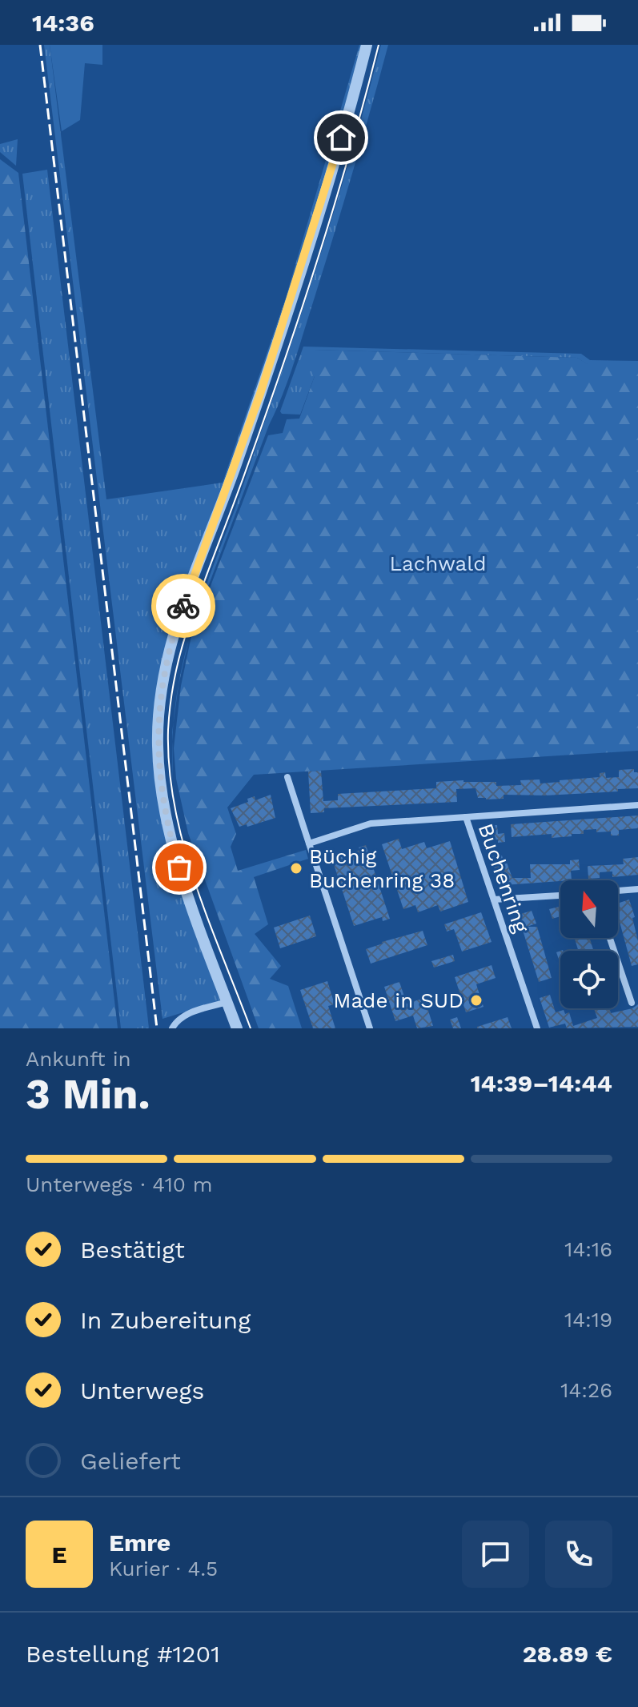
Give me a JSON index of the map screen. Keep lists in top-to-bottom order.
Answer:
{
  "streets": {
    "street": ["Buchenring"]
  },
  "parks": ["Lachwald"],
  "places": ["Büchig Buchenring 38", "Made in SUD"],
  "north": "top",
  "page": {
    "status": "14:36",
    "heading": ["3 Min.", "Ankunft in", "14:39–14:44"],
    "panel": [
      "Emre",
      "Kurier · 4.5",
      "Bestellung #1201",
      "28.89 €"
    ],
    "bar": "Unterwegs · 410 m",
    "list": [
      ["Bestätigt", "14:16"],
      ["In Zubereitung", "14:19"],
      ["Unterwegs", "14:26"],
      "Geliefert"
    ],
    "round": "E"
  }
}
